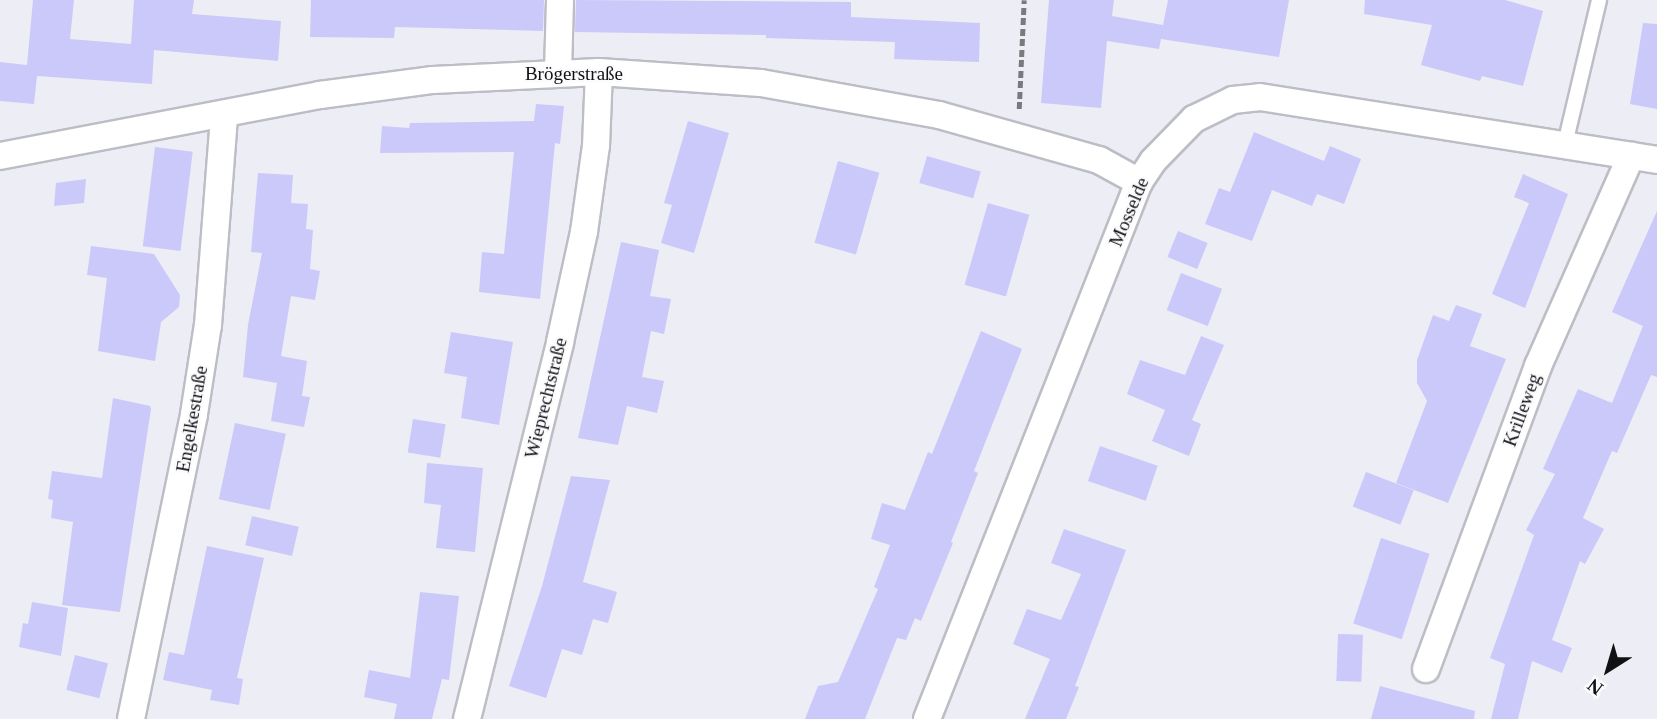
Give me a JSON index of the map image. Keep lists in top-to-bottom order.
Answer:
{
  "streets": {
    "street": [
      "Brögerstraße",
      "Mosselde",
      "Wieprechtstraße",
      "Krilleweg",
      "Engelkestraße"
    ]
  },
  "crossings": [
    ["Brögerstraße", "Mosselde"],
    ["Brögerstraße", "Wieprechtstraße"],
    ["Brögerstraße", "Engelkestraße"],
    ["Mosselde", "Krilleweg"]
  ],
  "north": "bottom left"
}
